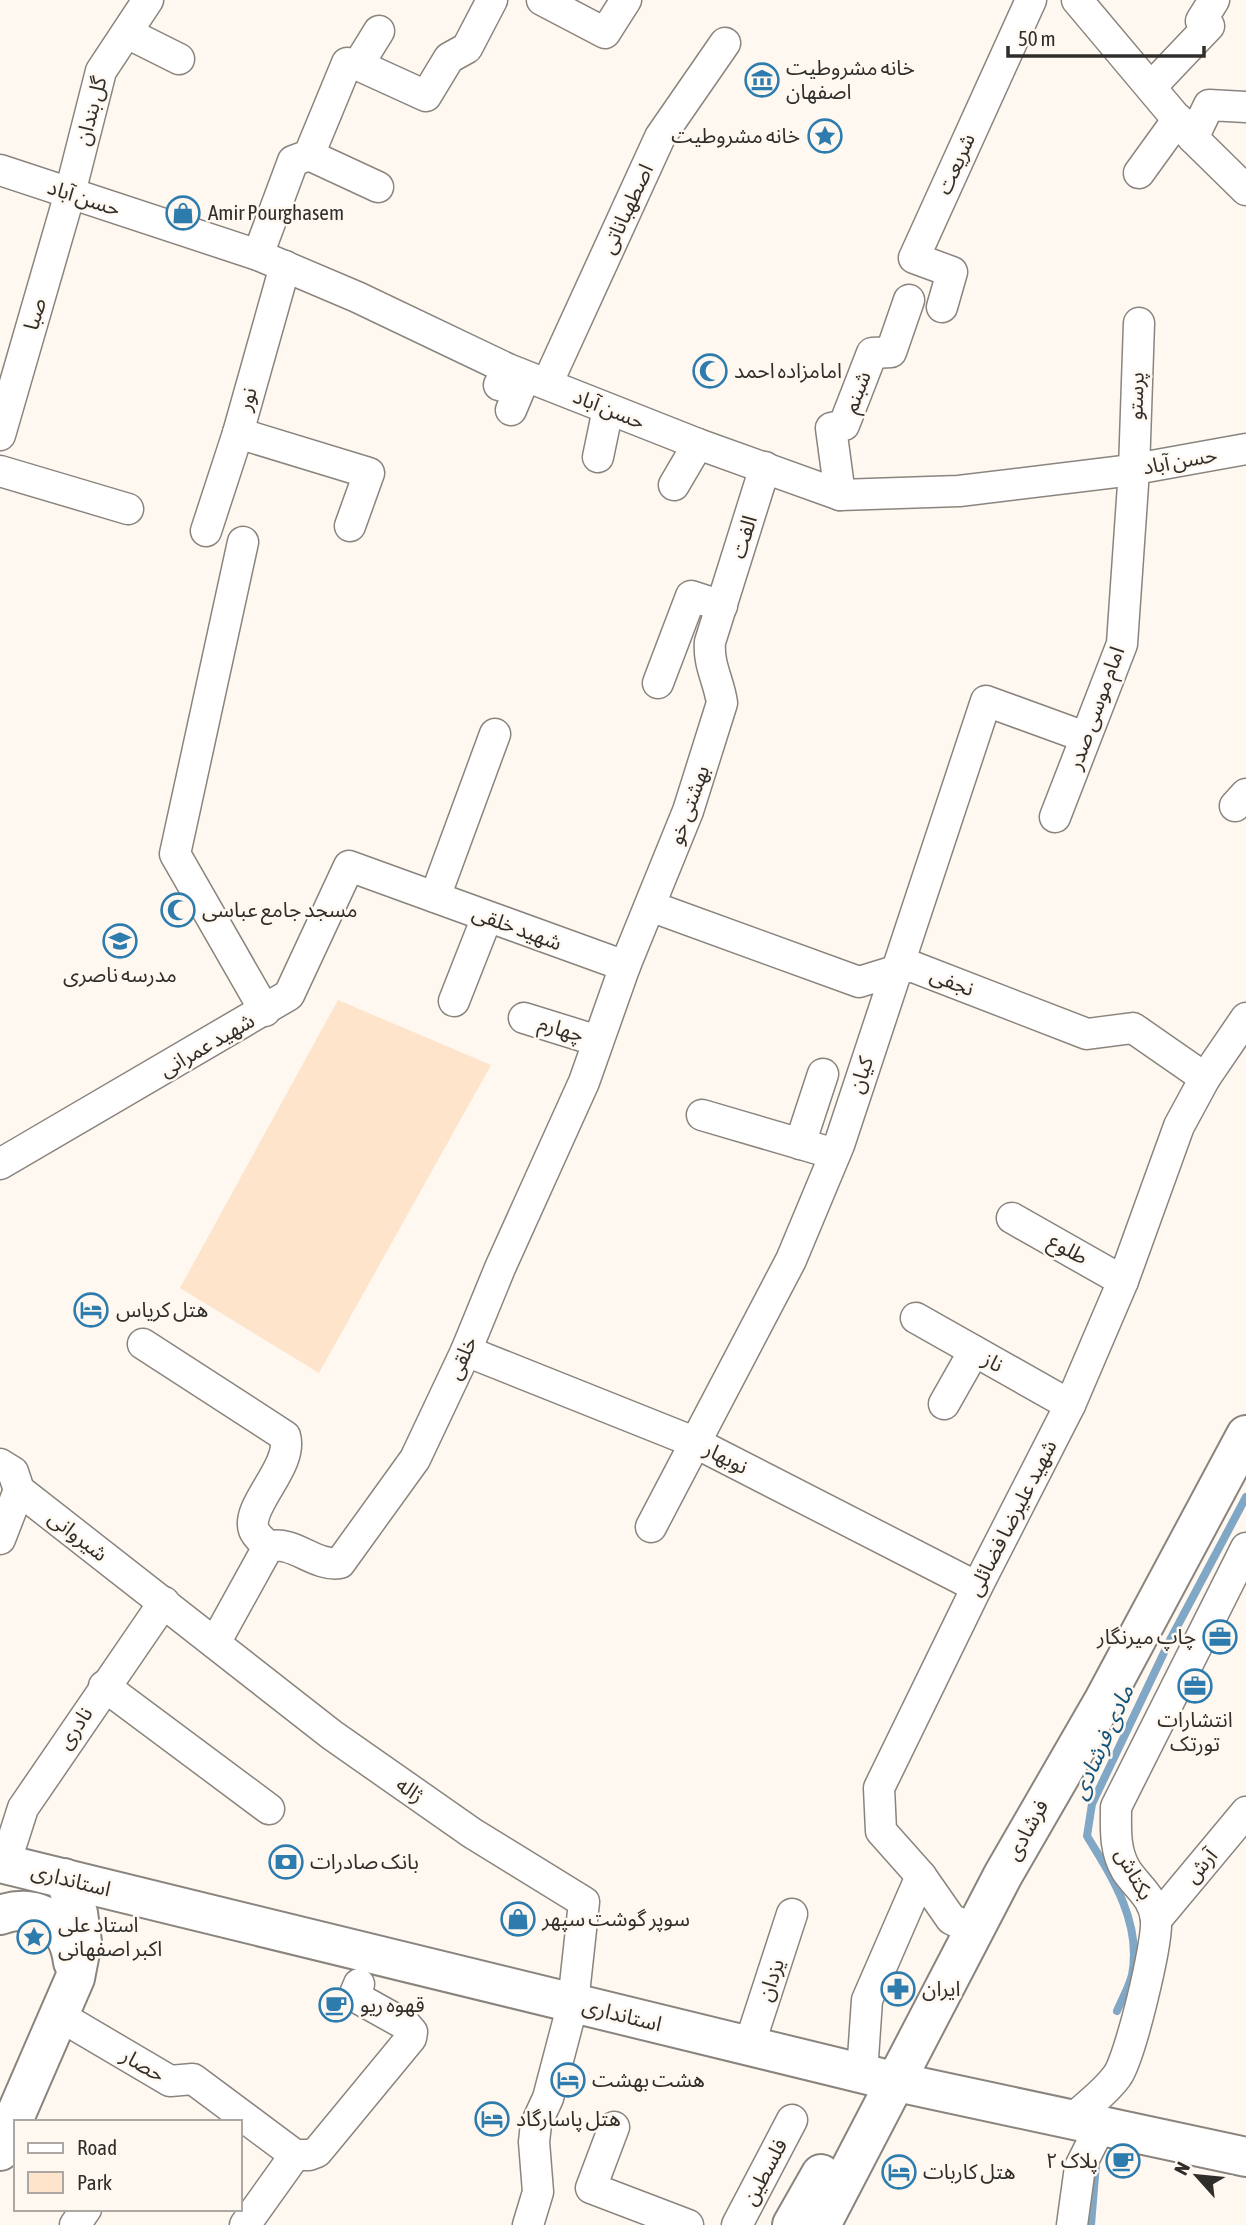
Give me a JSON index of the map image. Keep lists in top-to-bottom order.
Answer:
{
  "streets": {
    "main road": ["فرشادی", "استانداری"],
    "street": [
      "گل بندان",
      "شریعت",
      "حسن آباد",
      "اصطهباناتی",
      "صبا",
      "شبنم",
      "پرستو",
      "نور",
      "الفت",
      "امام موسی صدر",
      "بهشتی خو",
      "شهید خلقی",
      "نجفی",
      "چهارم",
      "شهید عمرانی",
      "کیان",
      "طلوع",
      "خلقی",
      "ناز",
      "نوبهار",
      "شهید علیرضا فضائلی",
      "شیروانی",
      "نادری",
      "ژاله",
      "آرش",
      "بکتاش",
      "یزدان",
      "حصار",
      "فلسطین"
    ]
  },
  "crossings": [
    ["گل بندان", "حسن آباد"],
    ["گل بندان", "صبا"],
    ["حسن آباد", "اصطهباناتی"],
    ["حسن آباد", "صبا"],
    ["حسن آباد", "شبنم"],
    ["حسن آباد", "پرستو"],
    ["حسن آباد", "نور"],
    ["حسن آباد", "الفت"],
    ["حسن آباد", "امام موسی صدر"],
    ["پرستو", "امام موسی صدر"],
    ["الفت", "بهشتی خو"],
    ["امام موسی صدر", "کیان"],
    ["بهشتی خو", "نجفی"],
    ["شهید خلقی", "شهید عمرانی"],
    ["شهید خلقی", "خلقی"],
    ["نجفی", "کیان"],
    ["نجفی", "شهید علیرضا فضائلی"],
    ["چهارم", "خلقی"],
    ["کیان", "نوبهار"],
    ["طلوع", "شهید علیرضا فضائلی"],
    ["خلقی", "نوبهار"],
    ["ناز", "شهید علیرضا فضائلی"],
    ["نوبهار", "شهید علیرضا فضائلی"],
    ["شهید علیرضا فضائلی", "فرشادی"],
    ["شیروانی", "نادری"],
    ["شیروانی", "ژاله"],
    ["نادری", "ژاله"],
    ["نادری", "استانداری"],
    ["ژاله", "استانداری"],
    ["فرشادی", "استانداری"],
    ["آرش", "بکتاش"],
    ["بکتاش", "استانداری"],
    ["استانداری", "یزدان"]
  ],
  "water": ["مادی فرشادی"],
  "places": {
    "museum": ["خانه مشروطیت اصفهان"],
    "place": ["خانه مشروطیت", "استاد علی اکبر اصفهانی"],
    "shop": ["Amir Pourghasem", "سوپر گوشت سپهر"],
    "mosque": ["امامزاده احمد", "مسجد جامع عباسی"],
    "school or university": ["مدرسه ناصری"],
    "hotel": [
      "هتل کریاس",
      "هشت بهشت",
      "هتل پاسارگاد",
      "هتل کاربات"
    ],
    "office": ["چاپ میرنگار", "انتشارات تورتک"],
    "bank": ["بانک صادرات"],
    "pharmacy": ["ایران"],
    "cafe": ["قهوه ریو", "پلاک ۲"]
  },
  "legend": ["Road", "Park"],
  "scale_bar": "50 m",
  "north": "top left"
}
